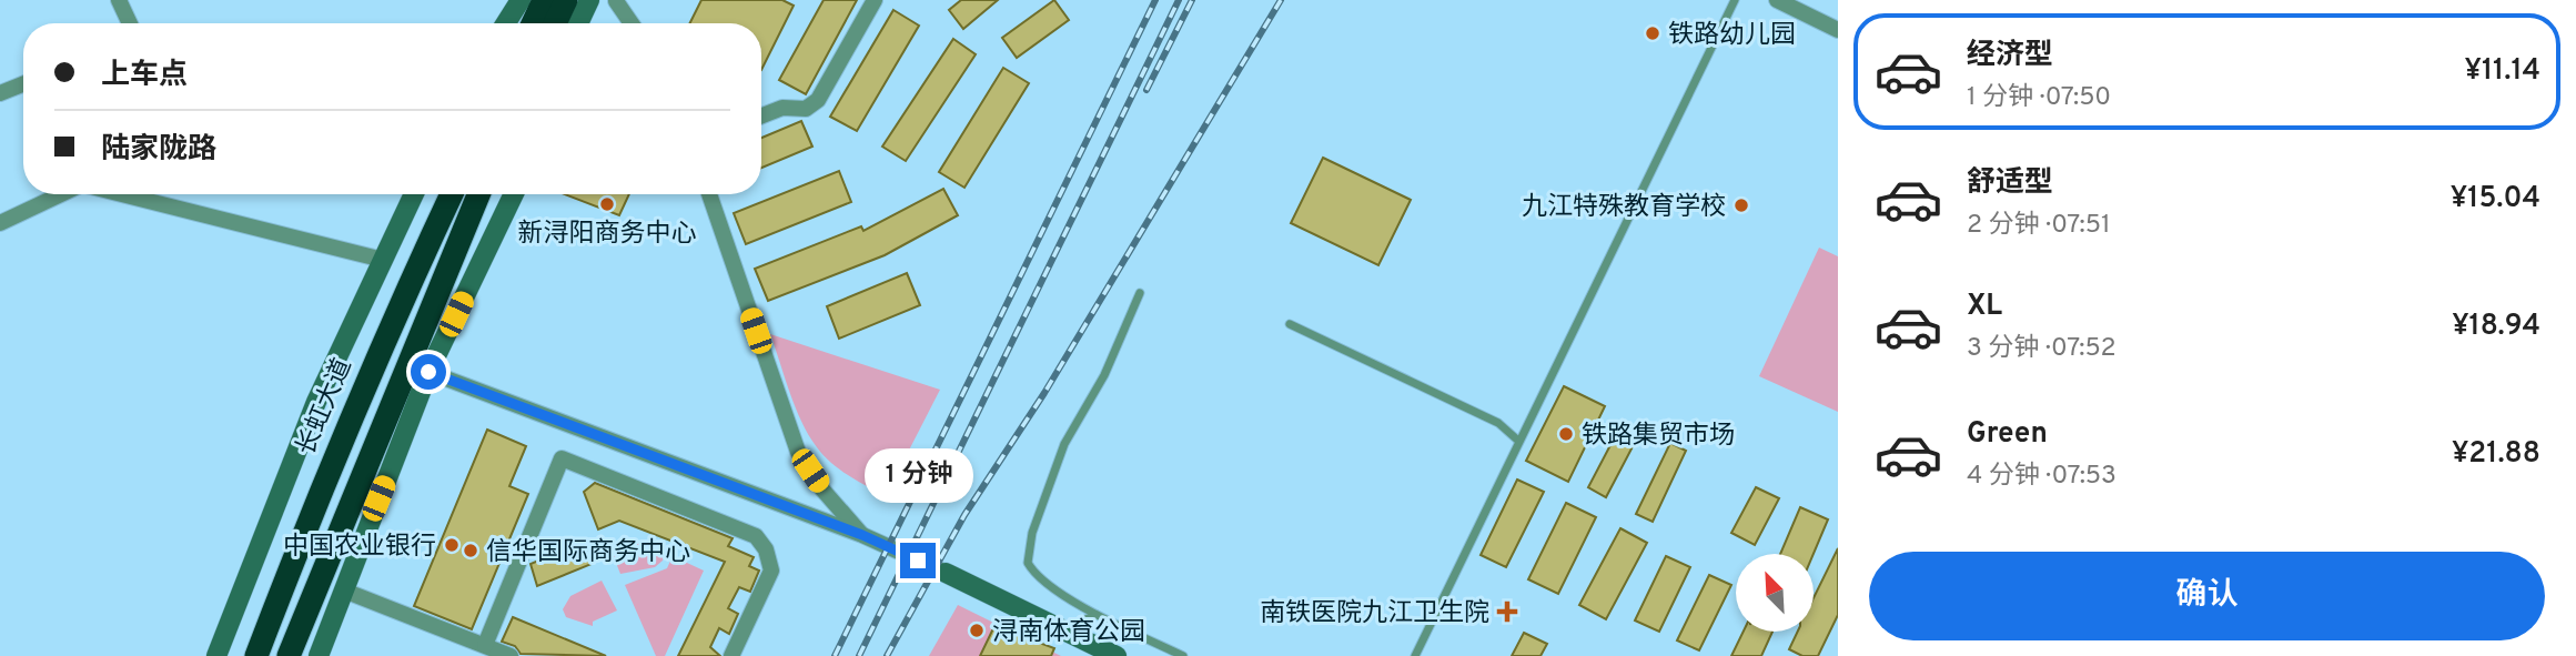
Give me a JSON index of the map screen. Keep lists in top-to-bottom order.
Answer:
{
  "streets": {
    "highway": ["长虹大道"]
  },
  "places": {
    "other": [
      "铁路幼儿园",
      "新浔阳商务中心",
      "九江特殊教育学校",
      "铁路集贸市场",
      "中国农业银行",
      "信华国际商务中心",
      "浔南体育公园"
    ],
    "health": ["南铁医院九江卫生院"]
  },
  "north": "top left",
  "page": {
    "list": [
      {
        "name": "经济型",
        "note": "1 分钟 · 07:50",
        "value": "¥11.14"
      },
      {
        "name": "舒适型",
        "note": "2 分钟 · 07:51",
        "value": "¥15.04"
      },
      {
        "name": "XL",
        "note": "3 分钟 · 07:52",
        "value": "¥18.94"
      },
      {
        "name": "Green",
        "note": "4 分钟 · 07:53",
        "value": "¥21.88"
      }
    ],
    "banner": ["上车点", "陆家陇路"],
    "bubble": "1 分钟",
    "buttons": "确认"
  }
}
